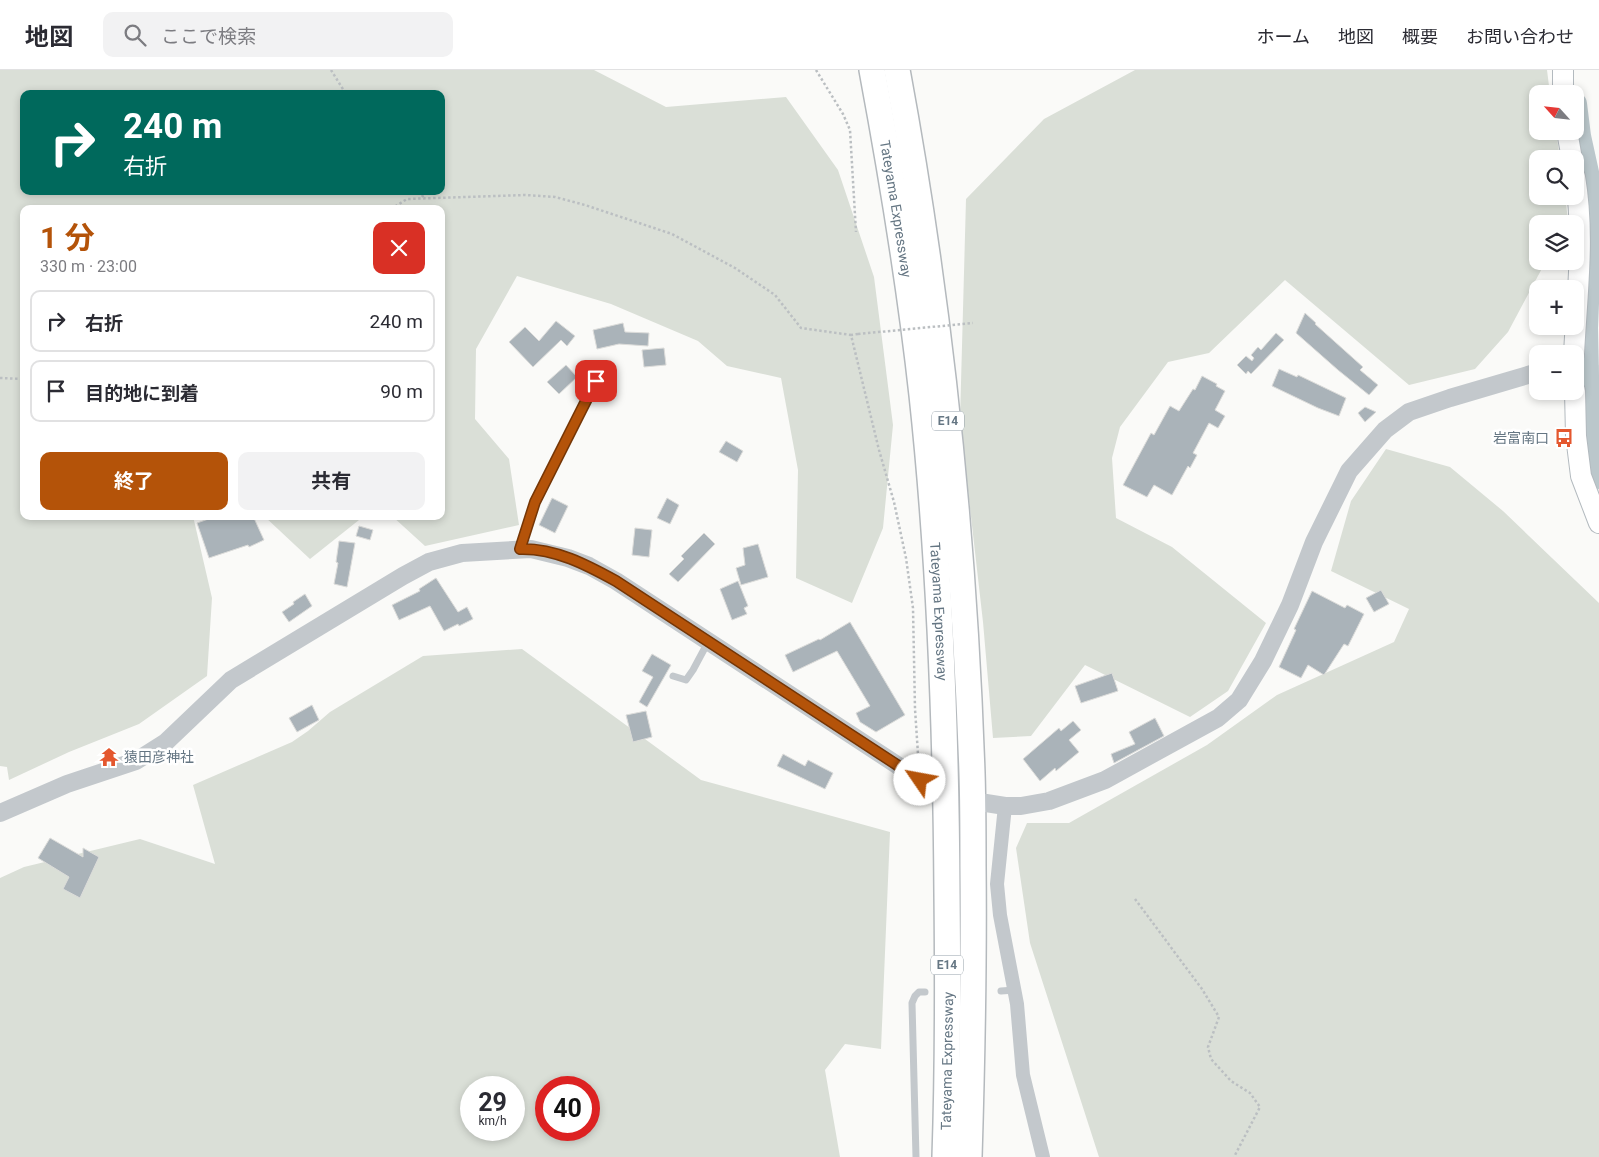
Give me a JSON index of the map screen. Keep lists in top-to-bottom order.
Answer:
{
  "streets": {
    "highway": ["Tateyama Expressway", "E14"]
  },
  "places": {
    "bus stop": ["岩富南口"],
    "temple": ["猿田彦神社"]
  },
  "north": "top left",
  "page": {
    "header": "地図",
    "search": "ここで検索",
    "nav": [
      "ホーム",
      "地図",
      "概要",
      "お問い合わせ"
    ],
    "map_buttons": ["+", "−"],
    "turn": ["240 m", "右折"],
    "heading": ["1 分", "330 m · 23:00"],
    "list": [
      {
        "name": "右折",
        "value": "240 m"
      },
      {
        "name": "目的地に到着",
        "value": "90 m"
      }
    ],
    "buttons": ["終了", "共有"],
    "speed": "29 km/h",
    "limit": "40"
  }
}
